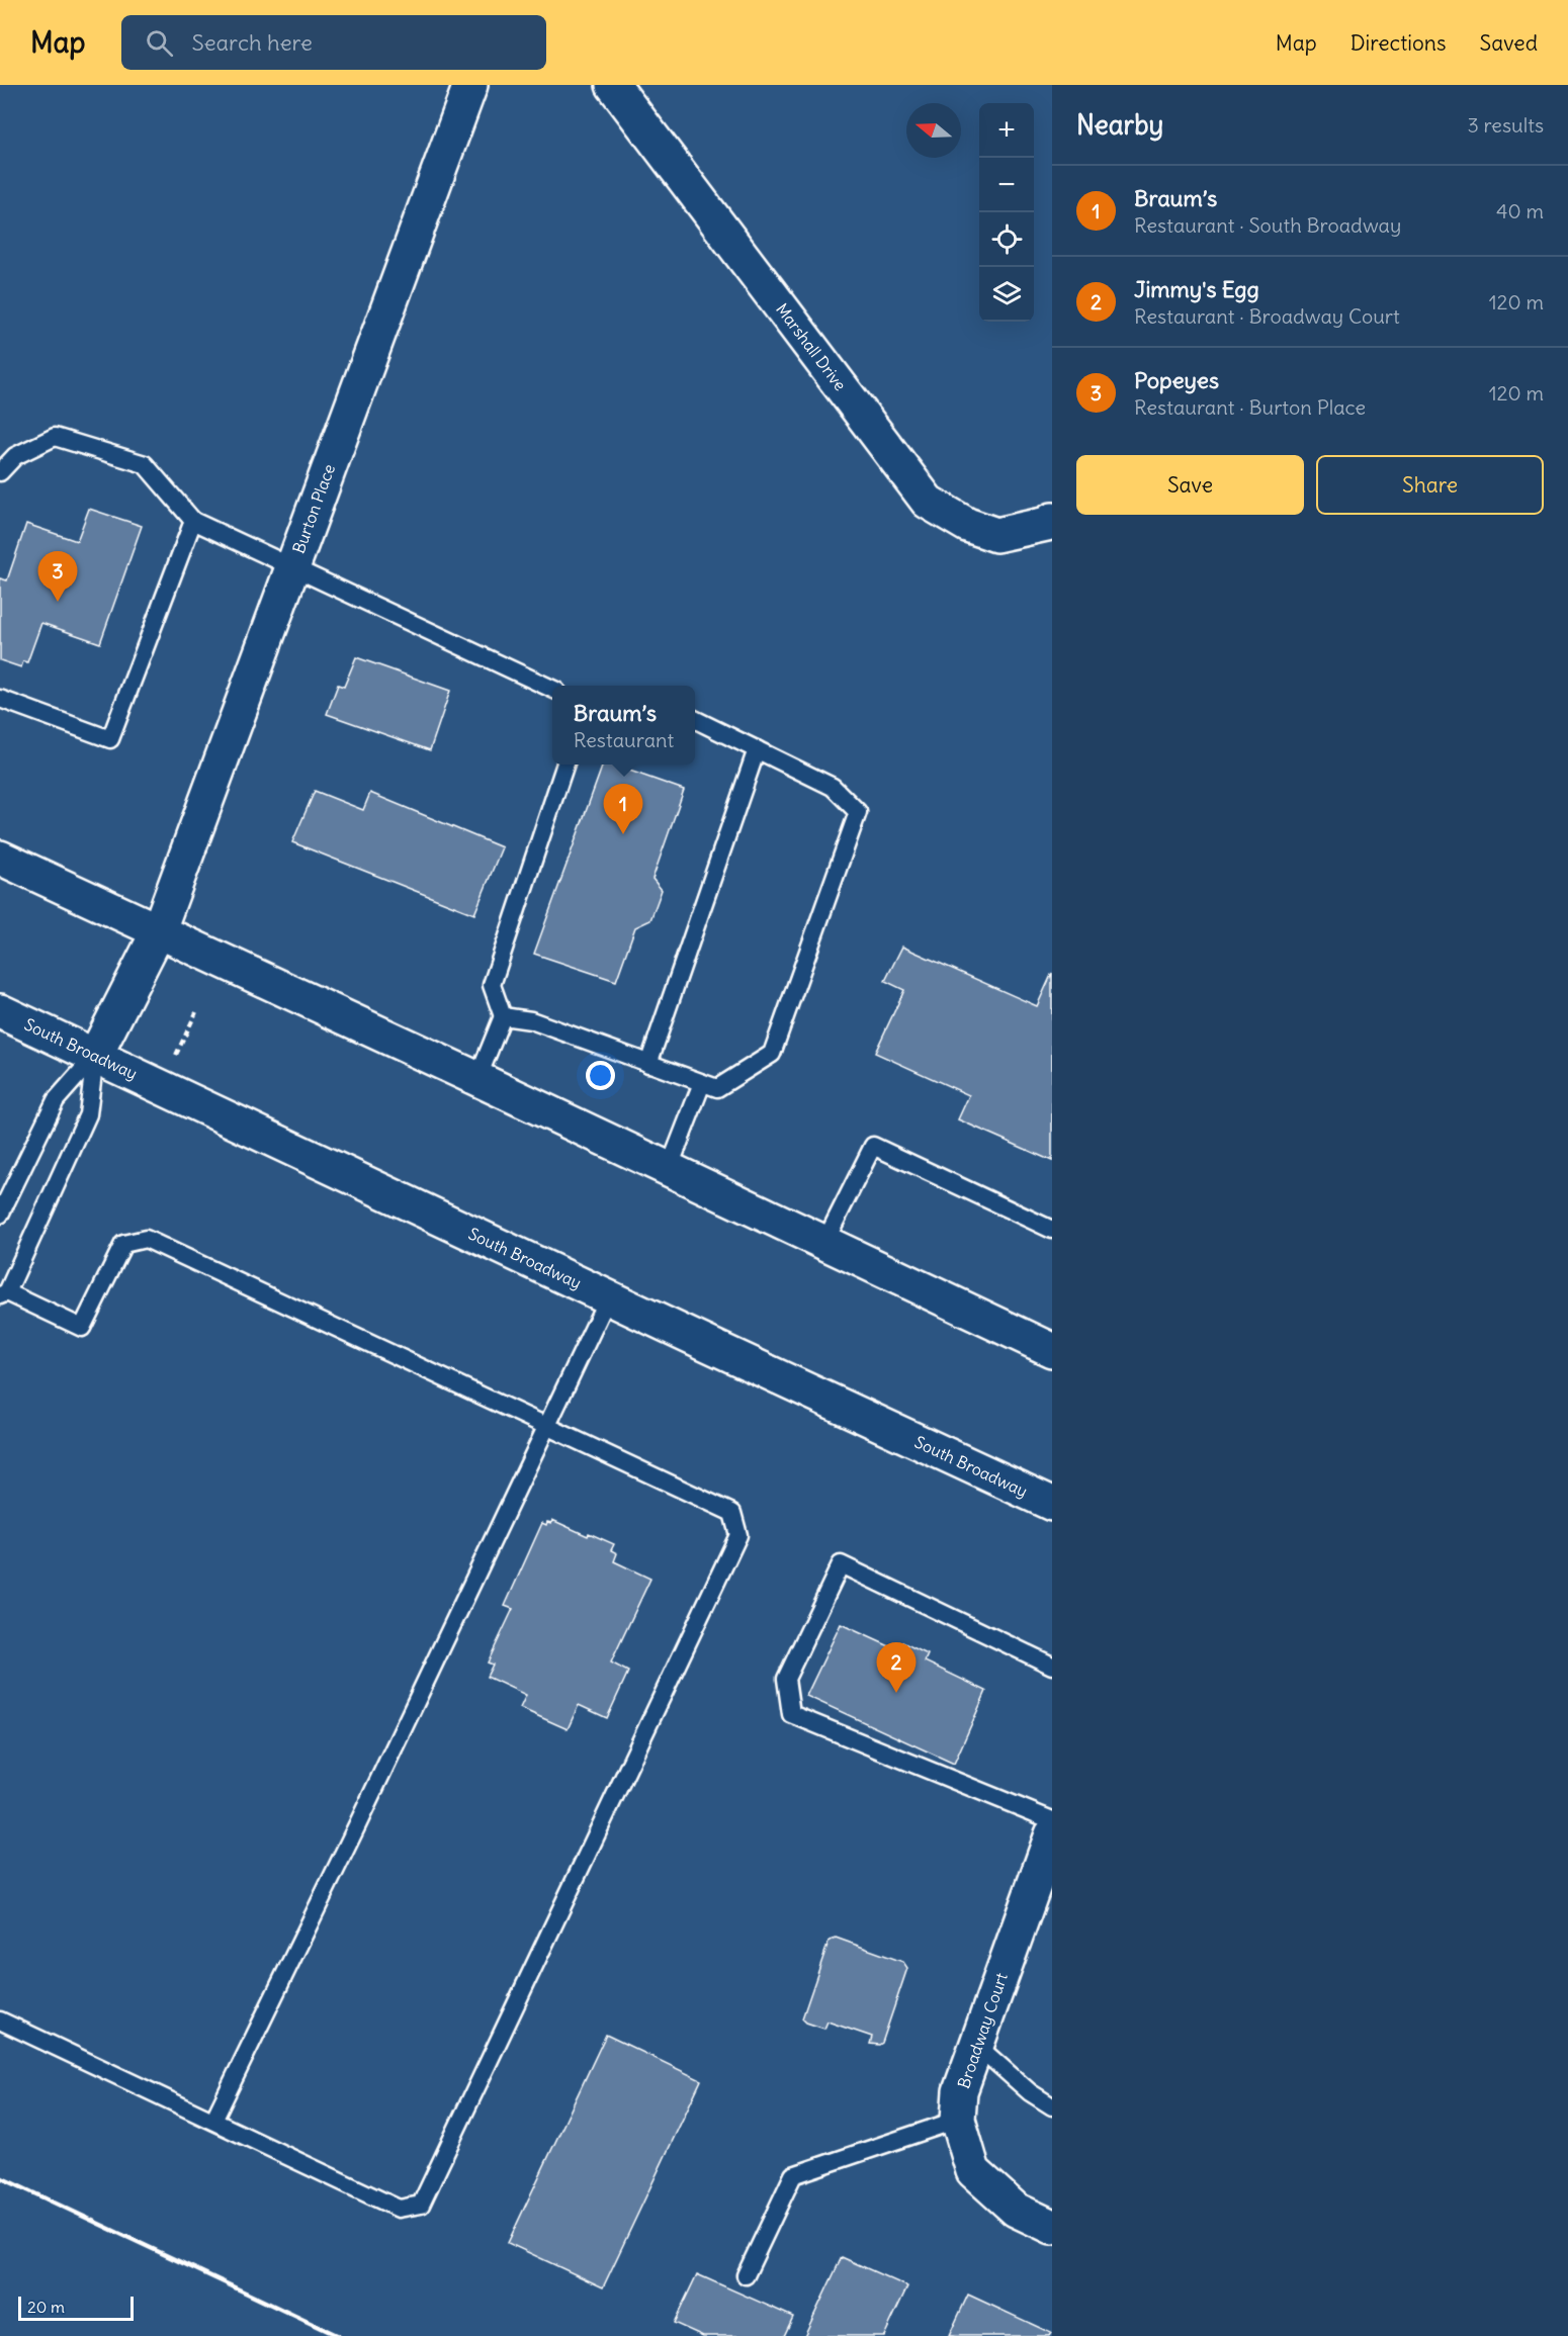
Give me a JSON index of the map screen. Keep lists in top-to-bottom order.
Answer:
{
  "streets": {
    "main road": [
      "Marshall Drive",
      "Burton Place",
      "South Broadway",
      "Broadway Court"
    ]
  },
  "crossings": [
    ["Burton Place", "South Broadway"]
  ],
  "scale_bar": "20 m",
  "north": "left",
  "page": {
    "header": "Map",
    "search": "Search here",
    "nav": ["Map", "Directions", "Saved"],
    "heading": ["Nearby", "3 results"],
    "map_buttons": ["+", "−"],
    "list": [
      {
        "mark": "1",
        "name": "Braum’s",
        "note": "Restaurant · South Broadway",
        "value": "40 m"
      },
      {
        "mark": "2",
        "name": "Jimmy's Egg",
        "note": "Restaurant · Broadway Court",
        "value": "120 m"
      },
      {
        "mark": "3",
        "name": "Popeyes",
        "note": "Restaurant · Burton Place",
        "value": "120 m"
      }
    ],
    "buttons": ["Save", "Share"],
    "pins": ["3", "1", "2"],
    "popup": ["Braum’s", "Restaurant"],
    "scale": "20 m"
  }
}
